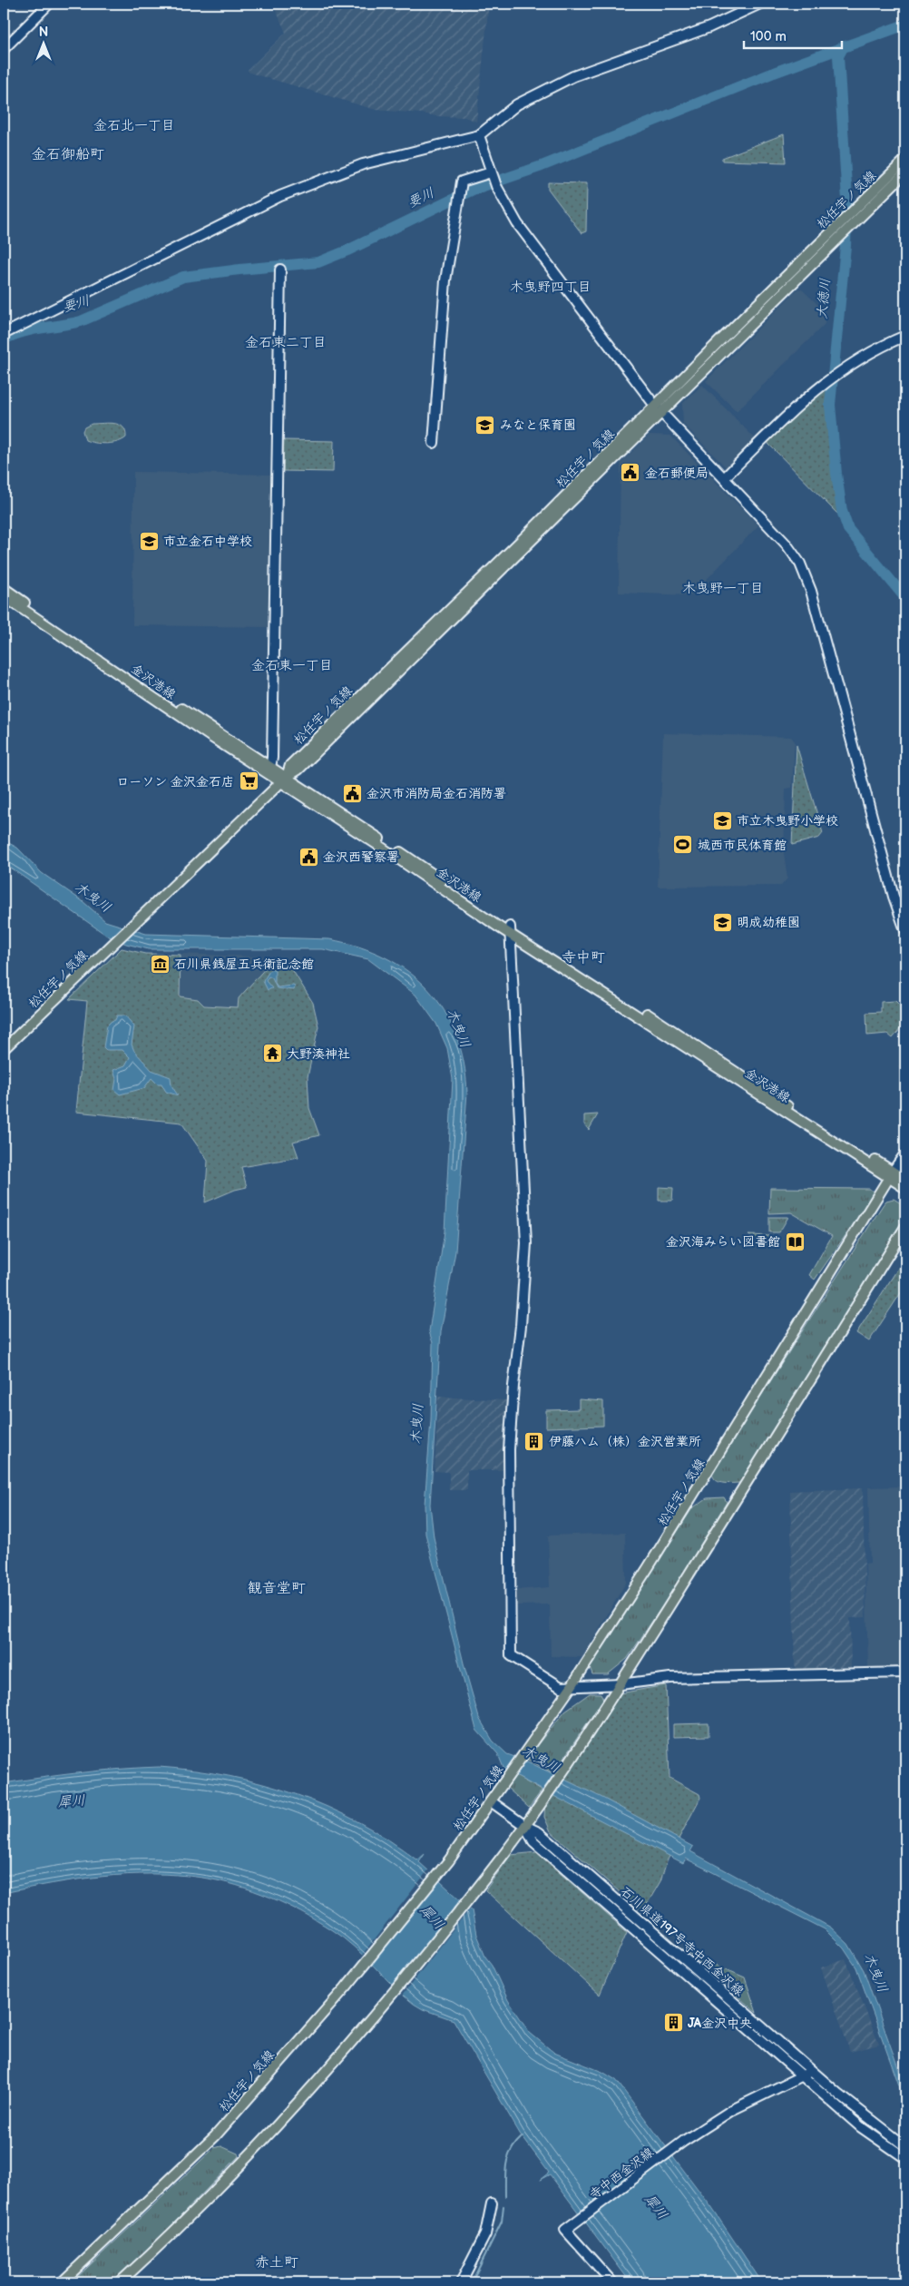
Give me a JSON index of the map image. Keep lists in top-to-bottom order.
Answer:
{
  "streets": {
    "main road": ["松任宇ノ気線", "金沢港線"],
    "street": ["石川県道197号寺中西金沢線", "寺中西金沢線"]
  },
  "crossings": [
    ["松任宇ノ気線", "金沢港線"],
    ["松任宇ノ気線", "石川県道197号寺中西金沢線"],
    ["石川県道197号寺中西金沢線", "寺中西金沢線"]
  ],
  "districts": [
    "金石北一丁目",
    "金石御船町",
    "木曳野四丁目",
    "金石東二丁目",
    "木曳野一丁目",
    "金石東一丁目",
    "寺中町",
    "観音堂町",
    "赤土町"
  ],
  "water": [
    "要川",
    "大徳川",
    "木曳川",
    "犀川"
  ],
  "places": {
    "school or university": [
      "みなと保育園",
      "市立金石中学校",
      "市立木曳野小学校",
      "明成幼稚園"
    ],
    "public building": ["金石郵便局", "金沢市消防局金石消防署", "金沢西警察署"],
    "supermarket": ["ローソン 金沢金石店"],
    "sports": ["城西市民体育館"],
    "museum": ["石川県銭屋五兵衛記念館"],
    "temple": ["大野湊神社"],
    "library": ["金沢海みらい図書館"],
    "building": ["伊藤ハム（株）金沢営業所", "JA金沢中央"]
  },
  "scale_bar": "100 m",
  "north": "top"
}
